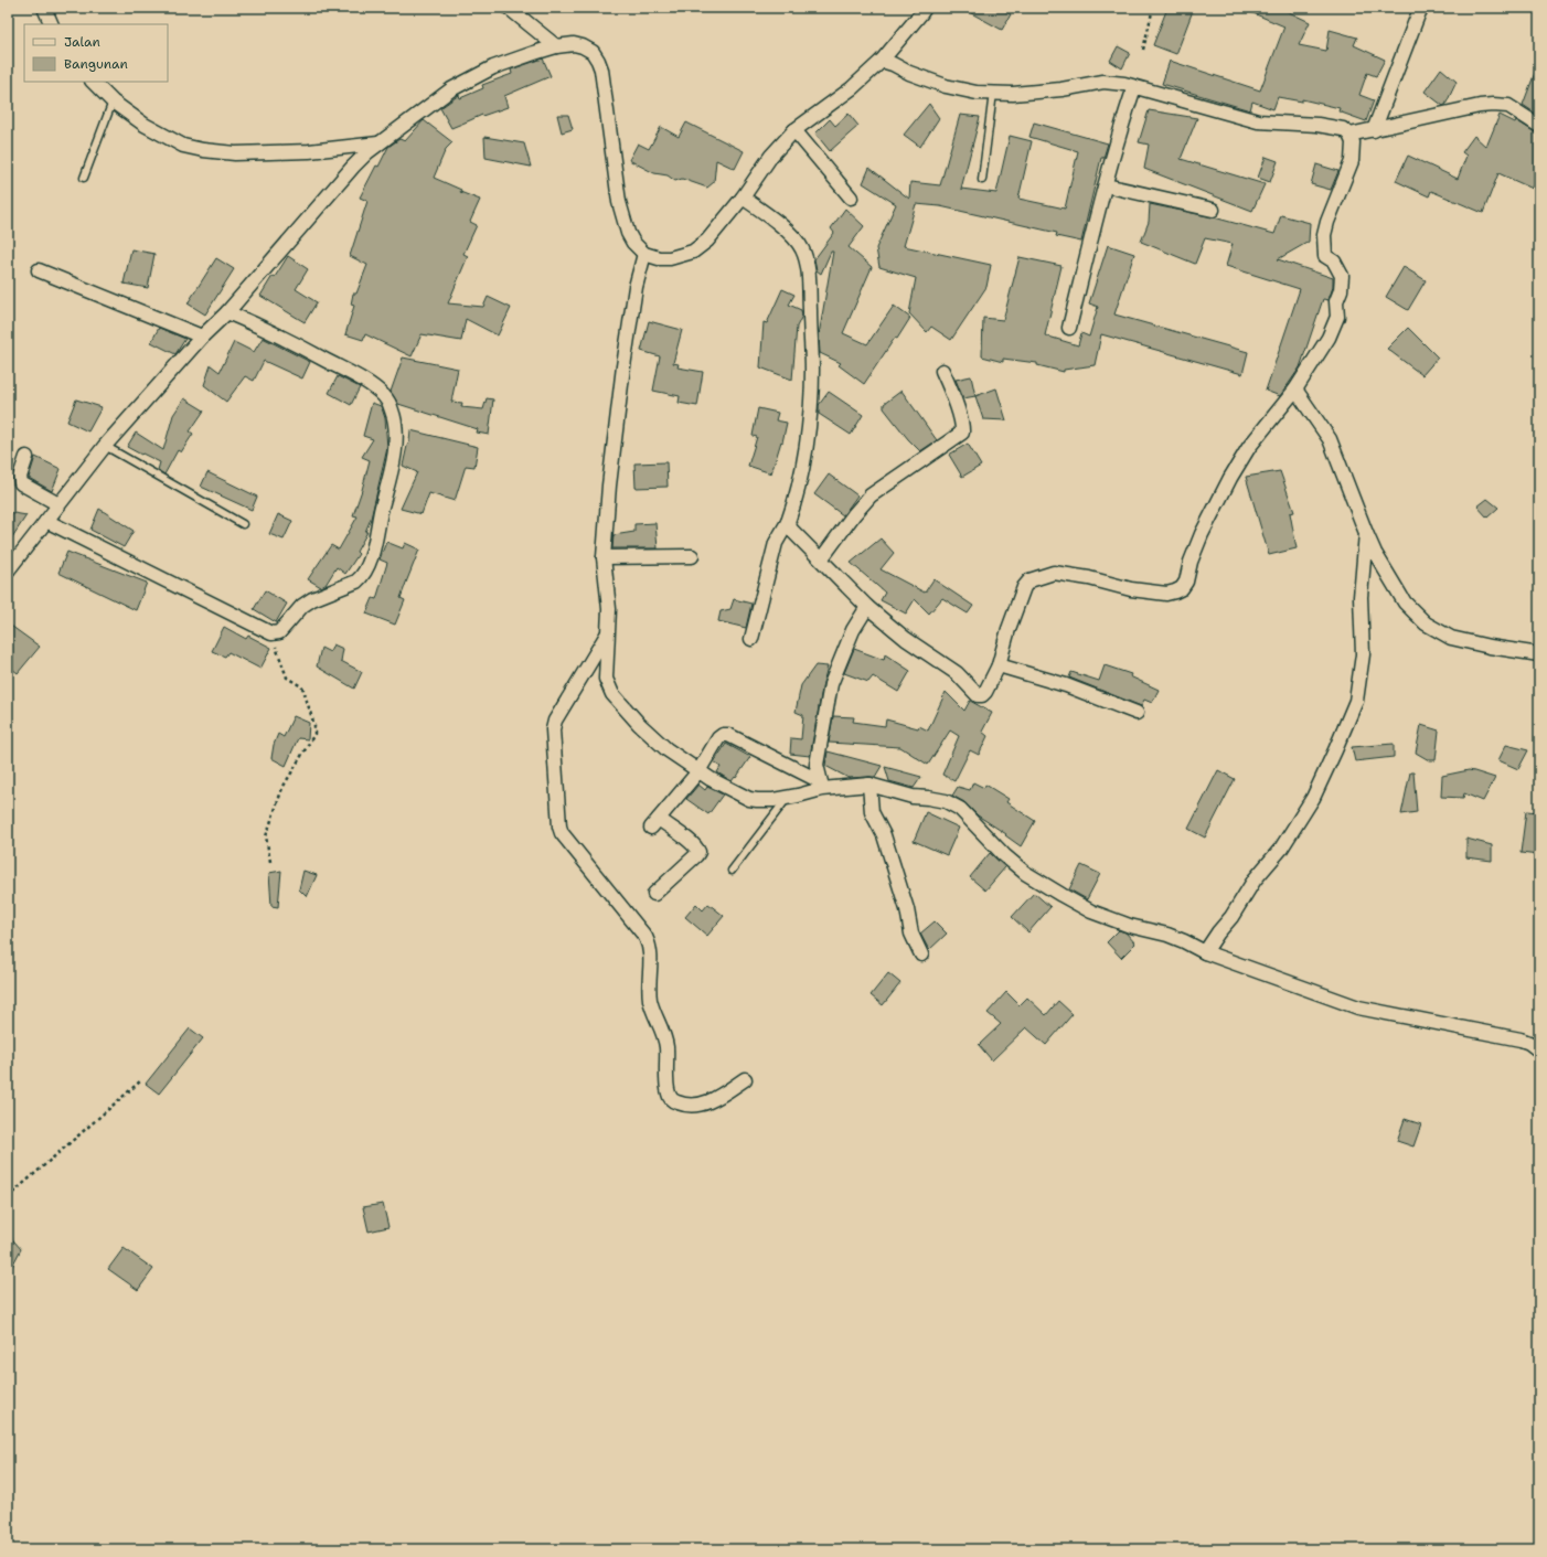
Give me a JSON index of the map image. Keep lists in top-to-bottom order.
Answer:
{
  "legend": ["Jalan", "Bangunan"]
}
